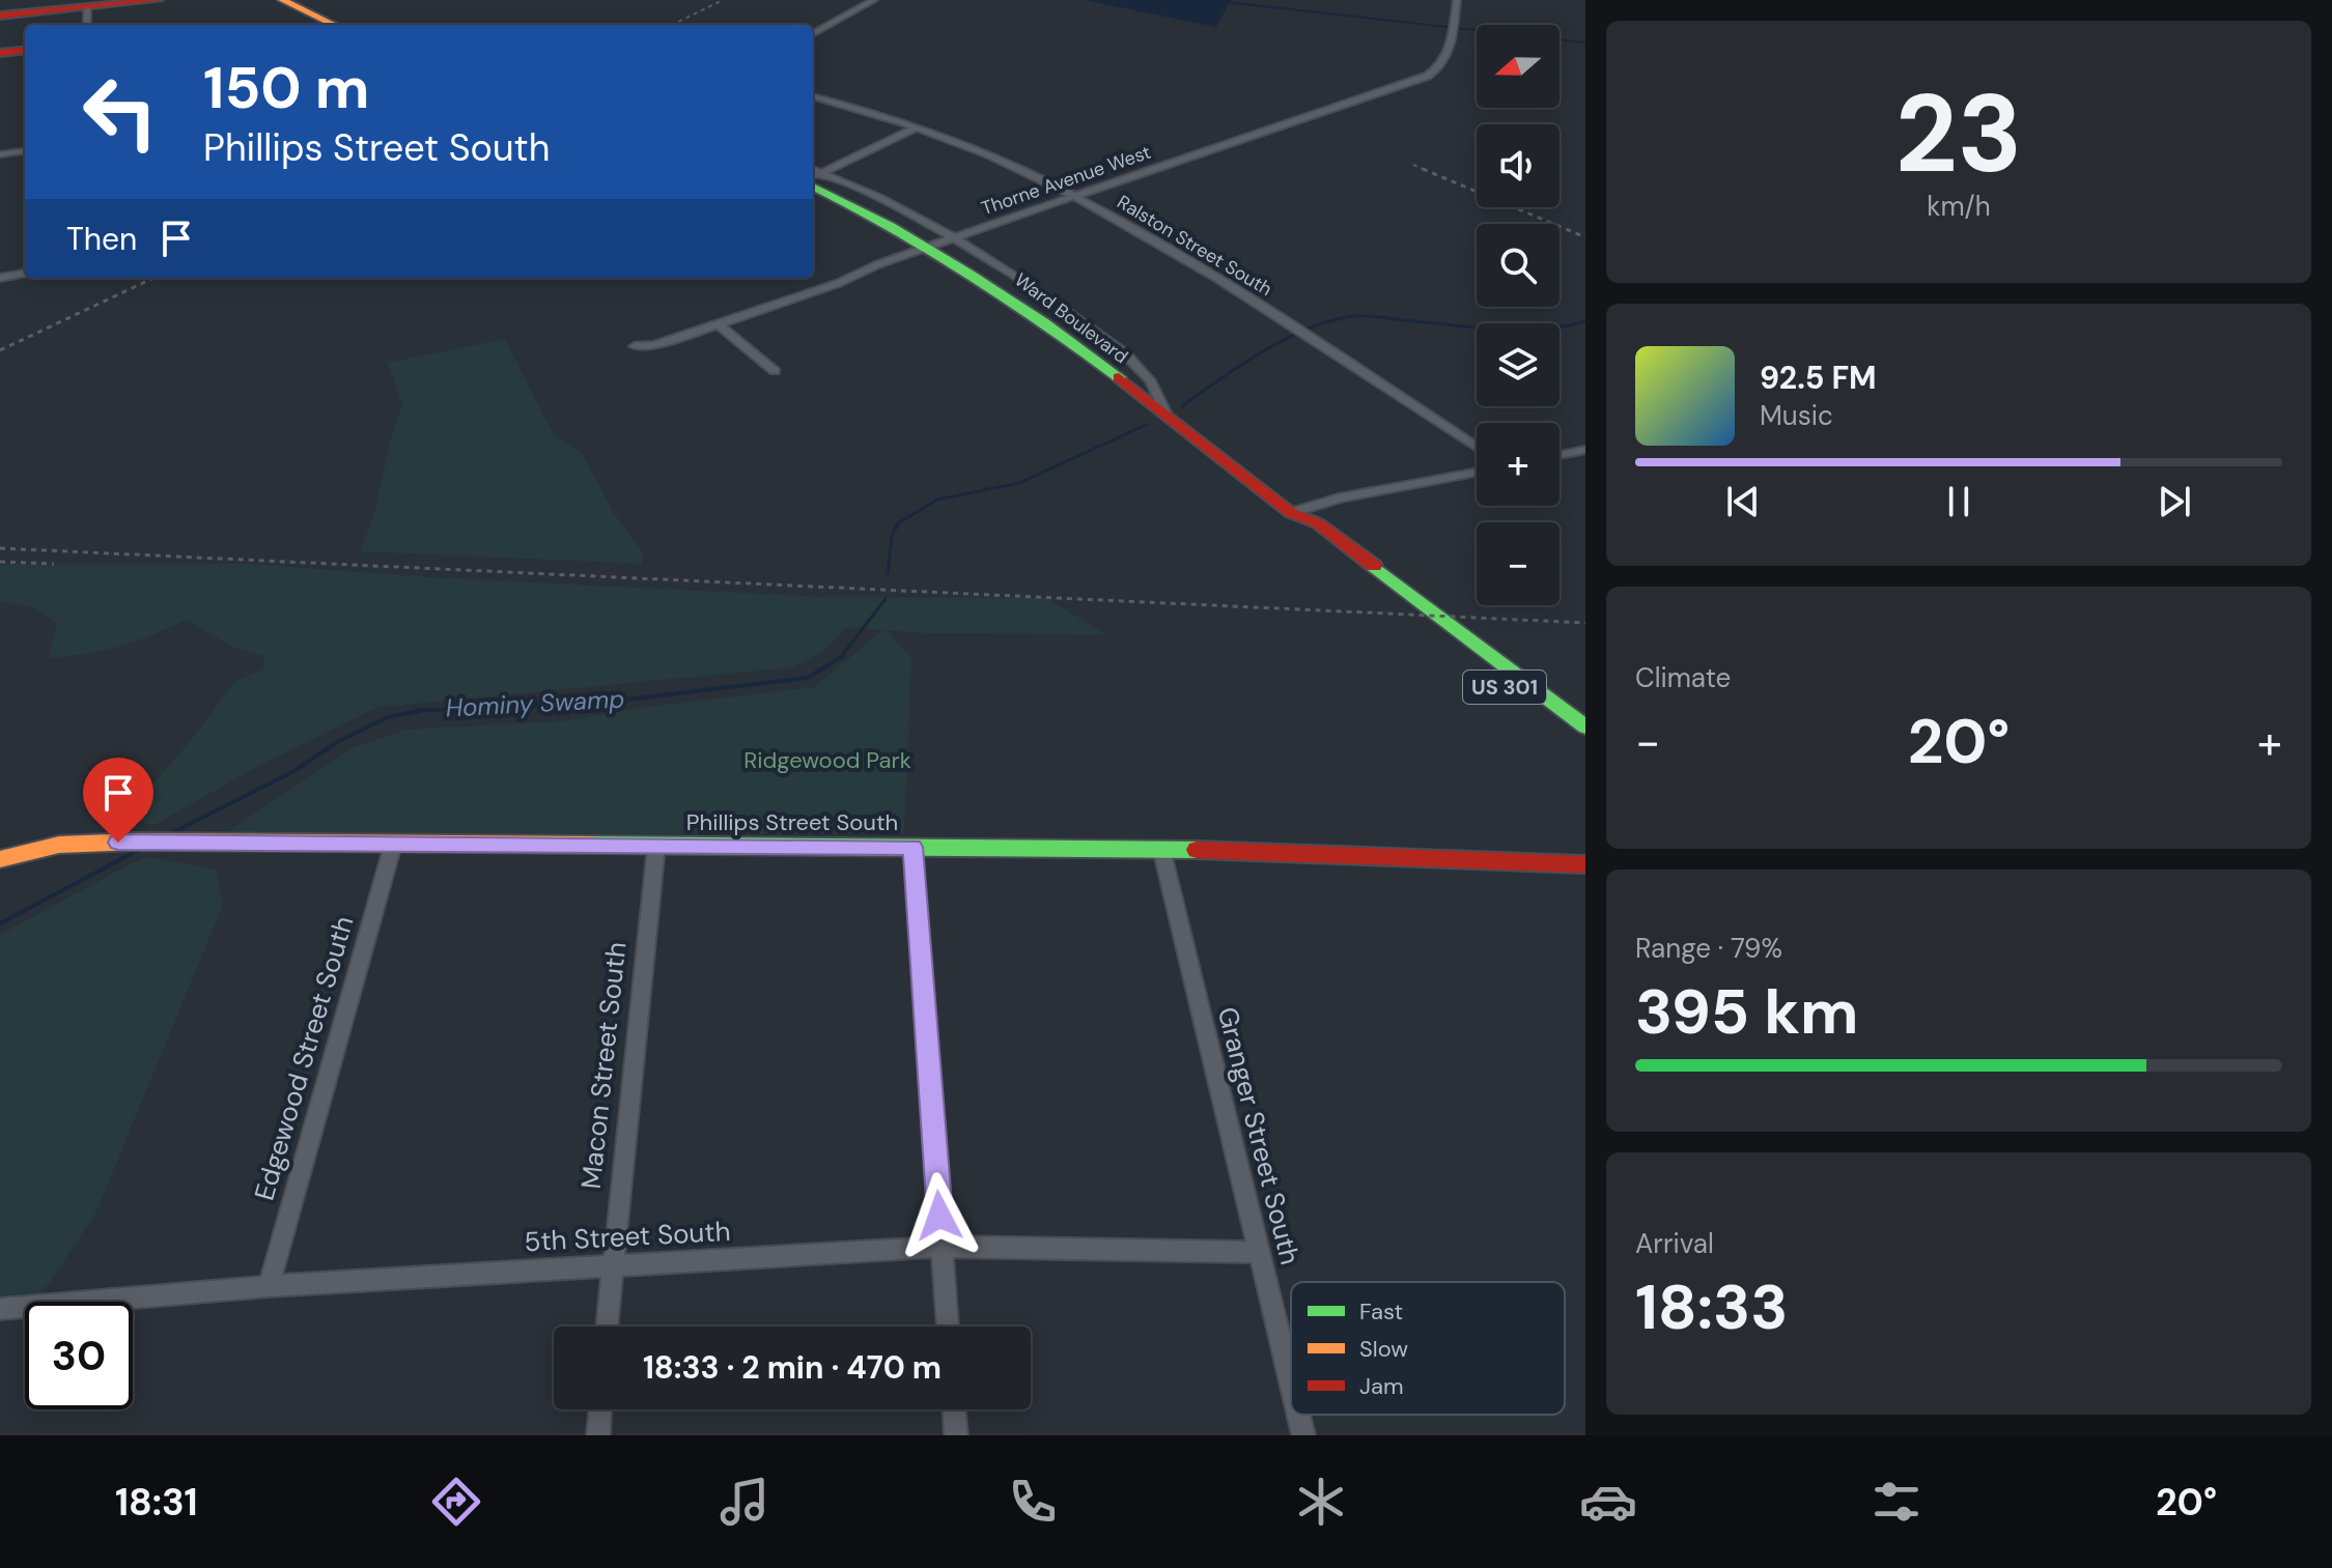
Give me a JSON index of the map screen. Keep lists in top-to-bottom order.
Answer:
{
  "streets": {
    "main road": ["Ward Boulevard", "US 301", "Phillips Street South"],
    "street": [
      "Thorne Avenue West",
      "Ralston Street South",
      "Edgewood Street South",
      "Macon Street South",
      "Granger Street South",
      "5th Street South"
    ]
  },
  "crossings": [
    ["Thorne Avenue West", "Ralston Street South"],
    ["Thorne Avenue West", "Ward Boulevard"],
    ["Phillips Street South", "Edgewood Street South"],
    ["Phillips Street South", "Macon Street South"],
    ["Phillips Street South", "Granger Street South"],
    ["Edgewood Street South", "5th Street South"],
    ["Macon Street South", "5th Street South"],
    ["Granger Street South", "5th Street South"]
  ],
  "water": ["Hominy Swamp"],
  "parks": ["Ridgewood Park"],
  "legend": ["Fast", "Slow", "Jam"],
  "north": "left",
  "page": {
    "tile": [
      ["23", "km/h"],
      "Climate",
      ["Range · 79%", "395 km"],
      ["Arrival", "18:33"]
    ],
    "map_buttons": ["+", "−"],
    "turn": ["150 m", "Phillips Street South"],
    "then": "Then",
    "song": ["92.5 FM", "Music"],
    "heat": ["−", "20°", "+"],
    "limit": "30",
    "trip": "18:33 · 2 min · 470 m",
    "tabs": ["18:31", "20°"]
  }
}
